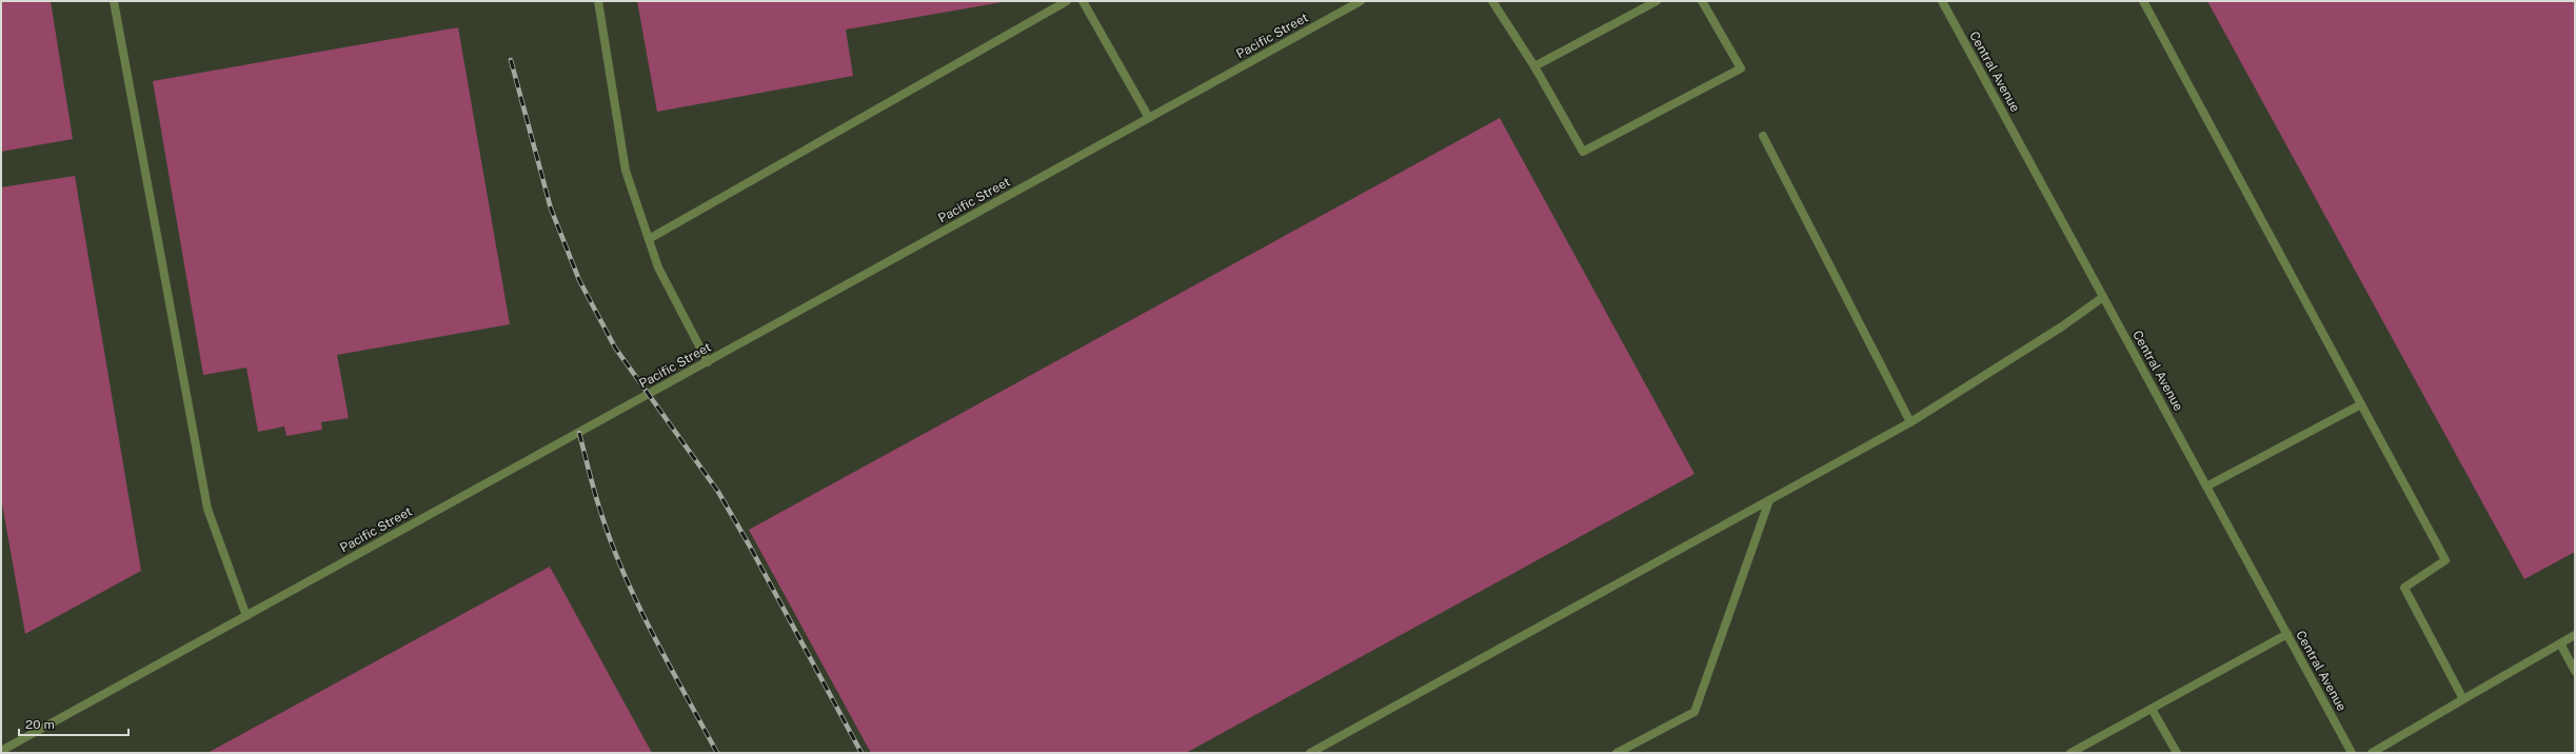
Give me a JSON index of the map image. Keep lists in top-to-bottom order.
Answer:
{
  "streets": {
    "street": ["Pacific Street", "Central Avenue"]
  },
  "scale_bar": "20 m"
}
